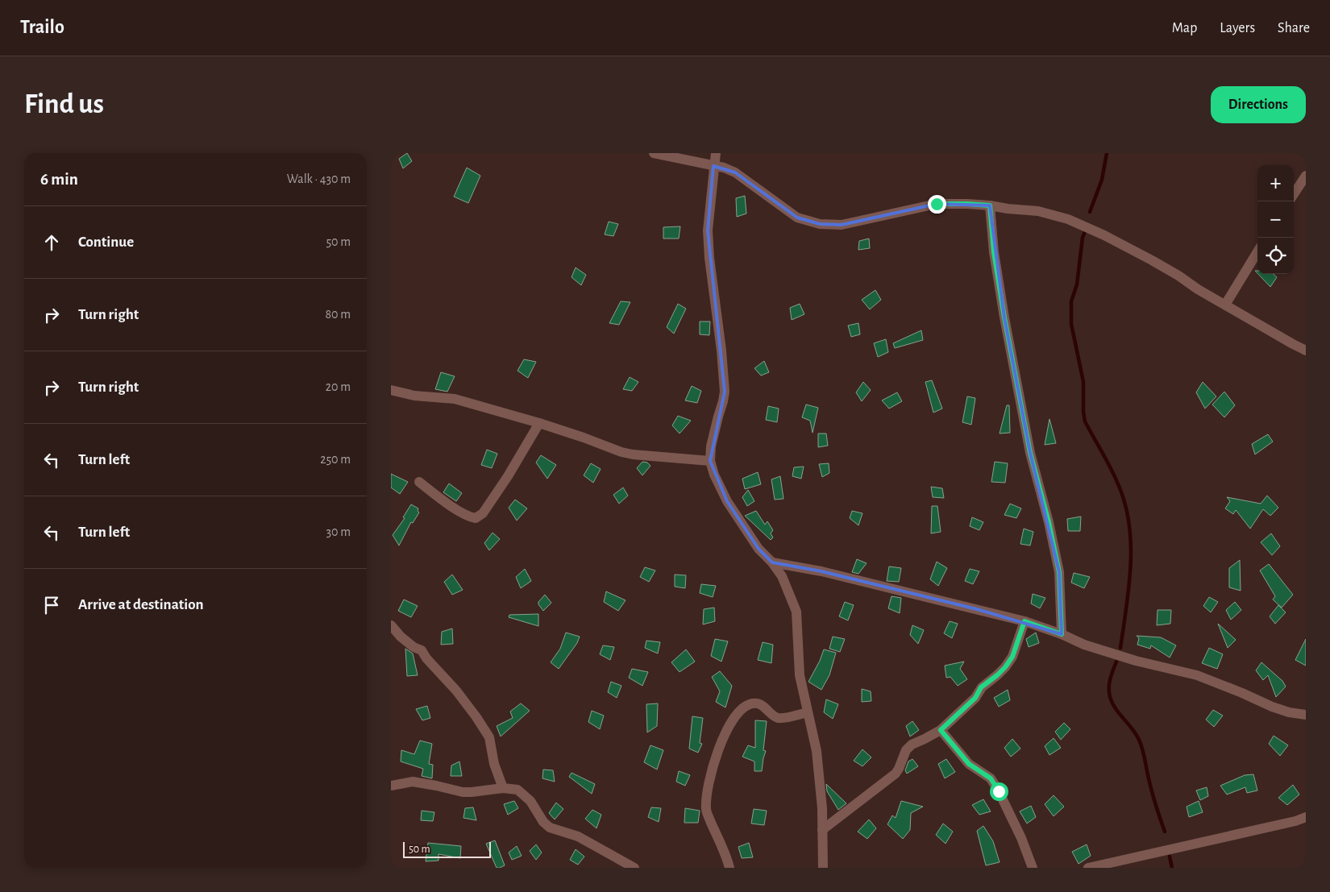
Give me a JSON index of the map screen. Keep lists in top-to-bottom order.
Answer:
{
  "scale_bar": "50 m",
  "page": {
    "header": "Trailo",
    "nav": ["Map", "Layers", "Share"],
    "buttons": "Directions",
    "title": "Find us",
    "heading": ["6 min", "Walk · 430 m"],
    "map_buttons": ["+", "−"],
    "list": [
      ["Continue", "50 m"],
      ["Turn right", "80 m"],
      ["Turn right", "20 m"],
      ["Turn left", "250 m"],
      ["Turn left", "30 m"],
      "Arrive at destination"
    ],
    "scale": "50 m"
  }
}
